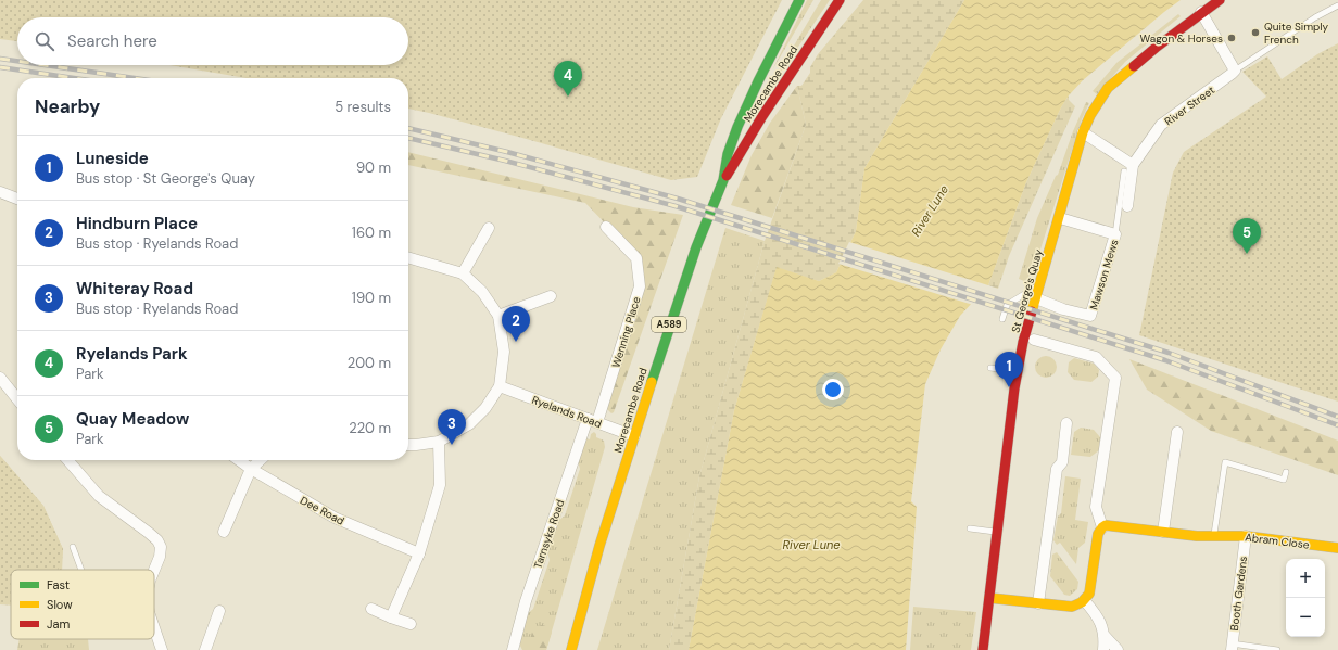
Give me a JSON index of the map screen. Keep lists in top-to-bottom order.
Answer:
{
  "streets": {
    "street": [
      "Morecambe Road",
      "River Street",
      "Mawson Mews",
      "St George's Quay",
      "A589",
      "Wenning Place",
      "Ryelands Road",
      "Dee Road",
      "Tarnsyke Road",
      "Abram Close",
      "Booth Gardens"
    ]
  },
  "crossings": [
    ["Morecambe Road", "Ryelands Road"],
    ["Mawson Mews", "St George's Quay"],
    ["Wenning Place", "Ryelands Road"],
    ["Wenning Place", "Tarnsyke Road"],
    ["Ryelands Road", "Tarnsyke Road"],
    ["Abram Close", "Booth Gardens"]
  ],
  "water": ["River Lune"],
  "places": ["Quite Simply French", "Wagon & Horses"],
  "legend": ["Fast", "Slow", "Jam"],
  "page": {
    "search": "Search here",
    "pins": [
      "4",
      "5",
      "2",
      "1",
      "3"
    ],
    "heading": ["Nearby", "5 results"],
    "list": [
      {
        "mark": "1",
        "name": "Luneside",
        "note": "Bus stop · St George's Quay",
        "value": "90 m"
      },
      {
        "mark": "2",
        "name": "Hindburn Place",
        "note": "Bus stop · Ryelands Road",
        "value": "160 m"
      },
      {
        "mark": "3",
        "name": "Whiteray Road",
        "note": "Bus stop · Ryelands Road",
        "value": "190 m"
      },
      {
        "mark": "4",
        "name": "Ryelands Park",
        "note": "Park",
        "value": "200 m"
      },
      {
        "mark": "5",
        "name": "Quay Meadow",
        "note": "Park",
        "value": "220 m"
      }
    ],
    "map_buttons": ["+", "−"]
  }
}
